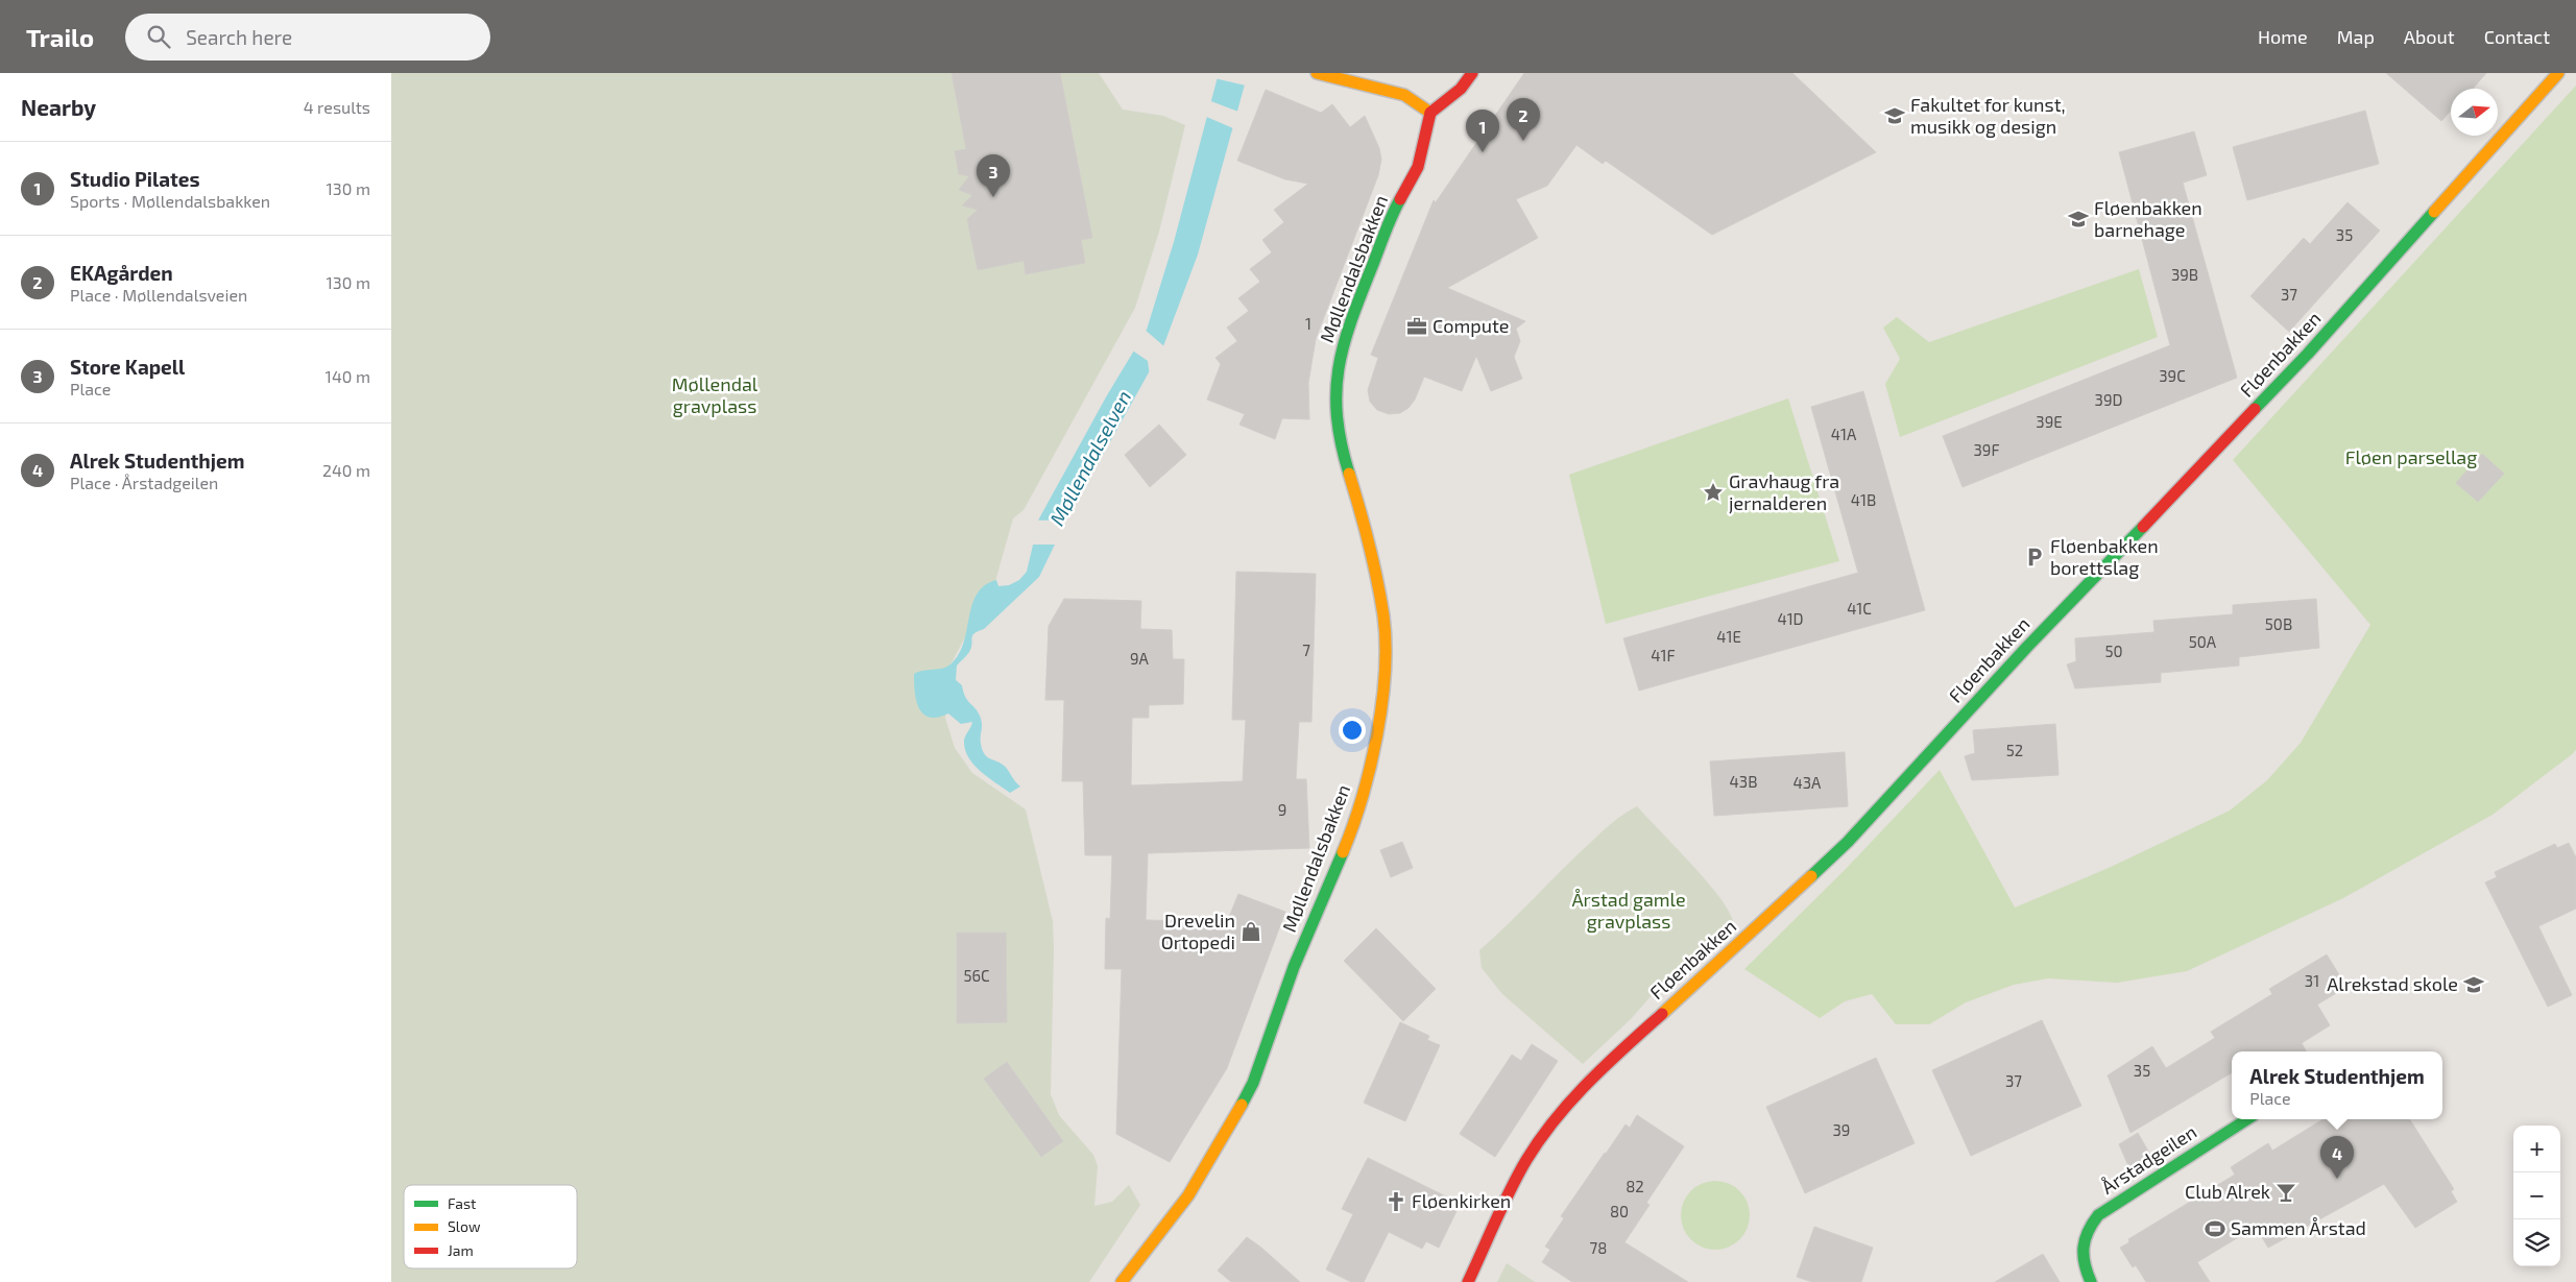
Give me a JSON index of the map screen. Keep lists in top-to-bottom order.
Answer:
{
  "streets": {
    "street": ["Møllendalsbakken", "Fløenbakken", "Årstadgeilen"]
  },
  "water": ["Møllendalselven"],
  "parks": ["Møllendal gravplass", "Fløen parsellag", "Årstad gamle gravplass"],
  "places": {
    "school or university": ["Fakultet for kunst, musikk og design", "Fløenbakken barnehage", "Alrekstad skole"],
    "office": ["Compute"],
    "place": ["Gravhaug fra jernalderen"],
    "parking": ["Fløenbakken borettslag"],
    "shop": ["Drevelin Ortopedi"],
    "bar": ["Club Alrek"],
    "church": ["Fløenkirken"],
    "sports": ["Sammen Årstad"]
  },
  "house_numbers": [
    "35",
    "39B",
    "37",
    "1",
    "39C",
    "39D",
    "39E",
    "41A",
    "39F",
    "41B",
    "41C",
    "41D",
    "50B",
    "41E",
    "50A",
    "7",
    "50",
    "41F",
    "9A",
    "52",
    "43B",
    "43A",
    "9",
    "56C",
    "31",
    "35",
    "37",
    "39",
    "82",
    "80",
    "78"
  ],
  "legend": ["Fast", "Slow", "Jam"],
  "north": "right",
  "page": {
    "header": "Trailo",
    "search": "Search here",
    "nav": [
      "Home",
      "Map",
      "About",
      "Contact"
    ],
    "heading": ["Nearby", "4 results"],
    "pins": [
      "2",
      "1",
      "3",
      "4"
    ],
    "list": [
      {
        "mark": "1",
        "name": "Studio Pilates",
        "note": "Sports · Møllendalsbakken",
        "value": "130 m"
      },
      {
        "mark": "2",
        "name": "EKAgården",
        "note": "Place · Møllendalsveien",
        "value": "130 m"
      },
      {
        "mark": "3",
        "name": "Store Kapell",
        "note": "Place",
        "value": "140 m"
      },
      {
        "mark": "4",
        "name": "Alrek Studenthjem",
        "note": "Place · Årstadgeilen",
        "value": "240 m"
      }
    ],
    "popup": ["Alrek Studenthjem", "Place"],
    "map_buttons": ["+", "−"]
  }
}
